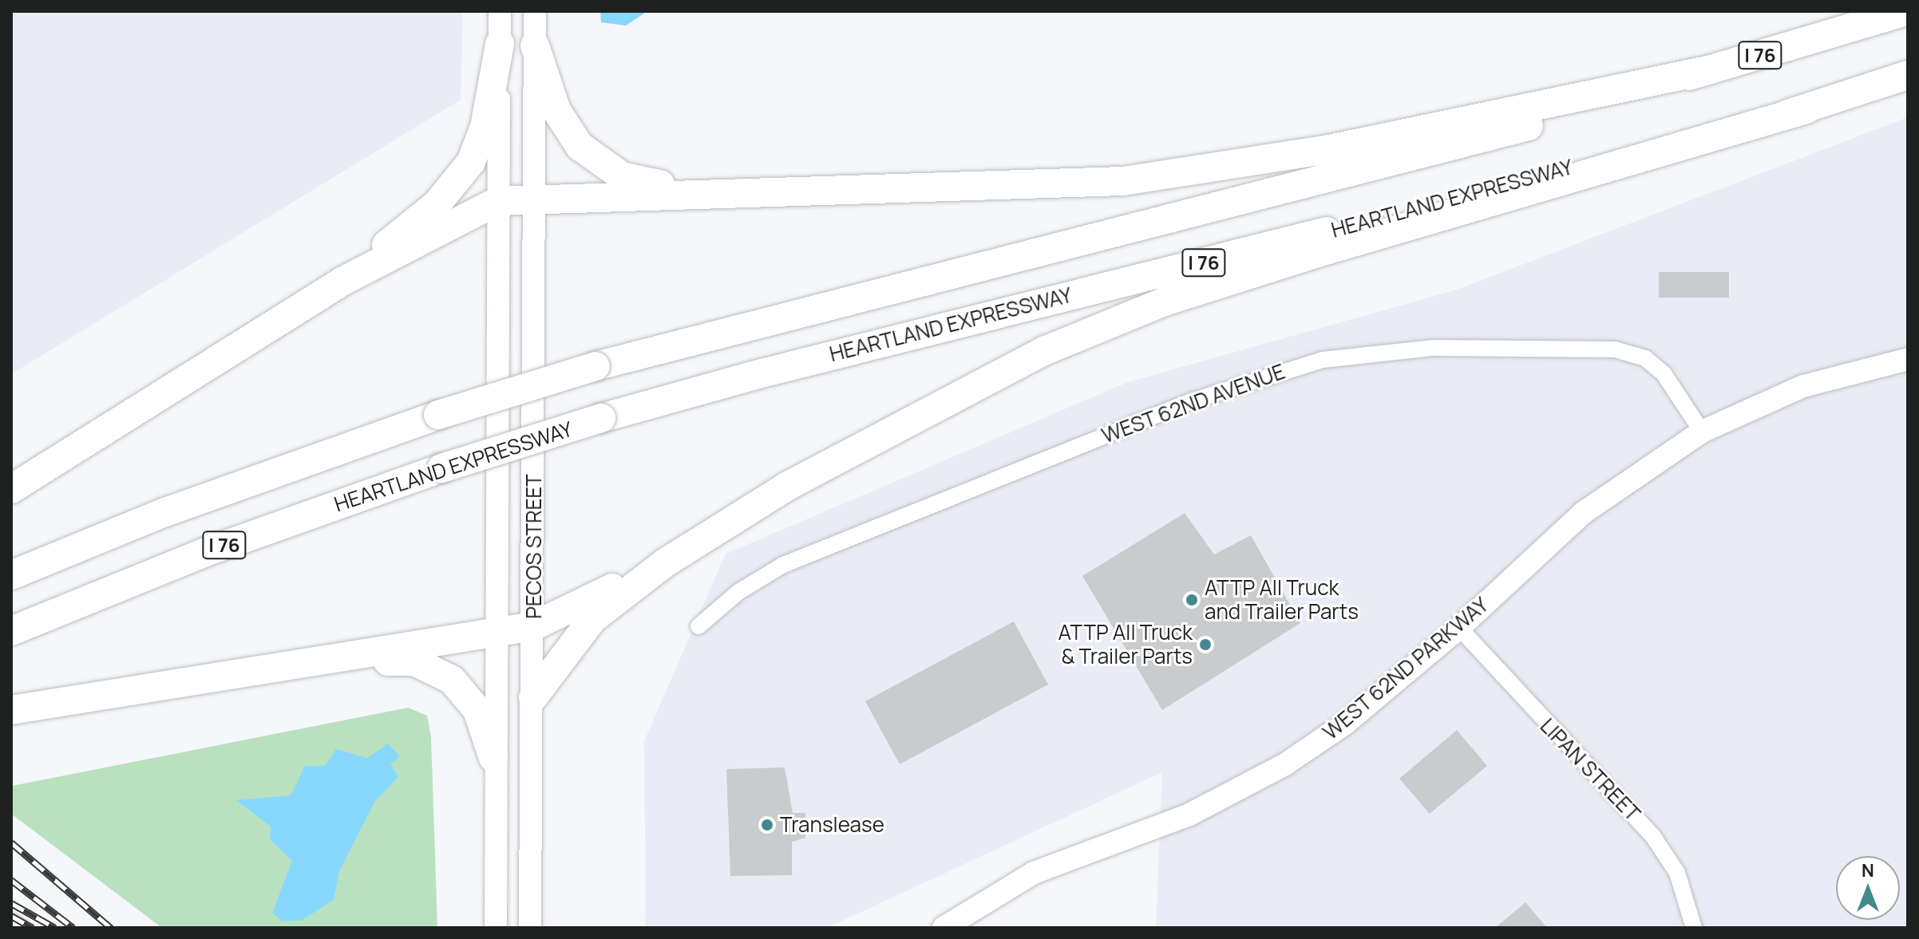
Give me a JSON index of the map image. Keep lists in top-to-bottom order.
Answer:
{
  "streets": {
    "highway": ["I 76", "HEARTLAND EXPRESSWAY"],
    "main road": ["PECOS STREET", "WEST 62ND PARKWAY"],
    "street": ["WEST 62ND AVENUE", "LIPAN STREET"]
  },
  "crossings": [
    ["WEST 62ND AVENUE", "WEST 62ND PARKWAY"],
    ["WEST 62ND PARKWAY", "LIPAN STREET"]
  ],
  "places": ["ATTP All Truck and Trailer Parts", "ATTP All Truck & Trailer Parts", "Translease"],
  "north": "top"
}
